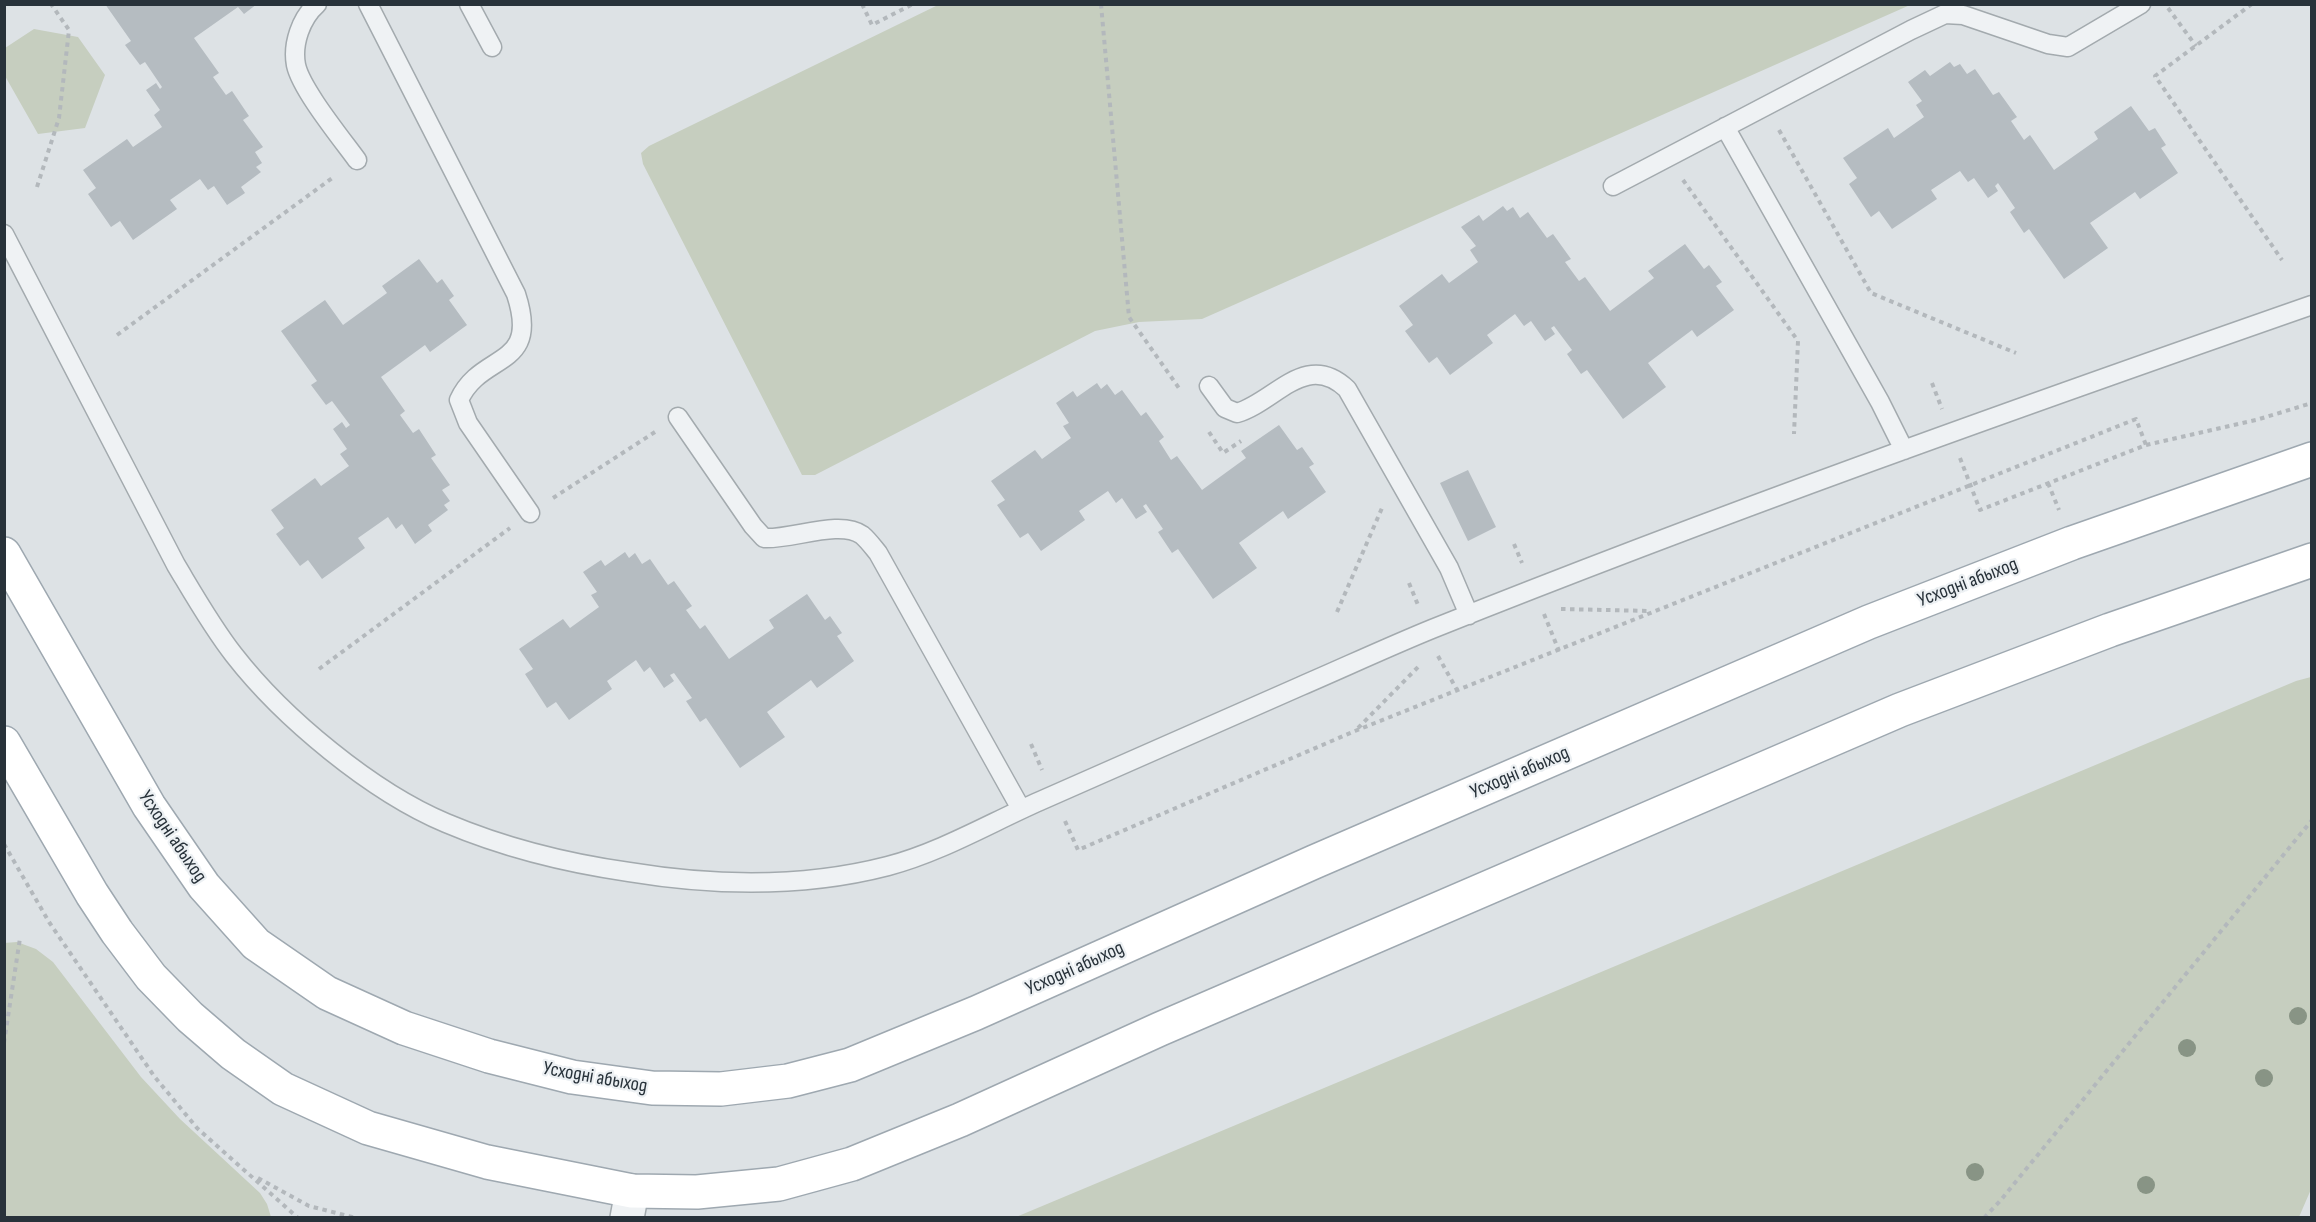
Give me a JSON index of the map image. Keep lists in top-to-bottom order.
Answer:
{
  "streets": {
    "main road": ["Усходні абыход"]
  }
}
